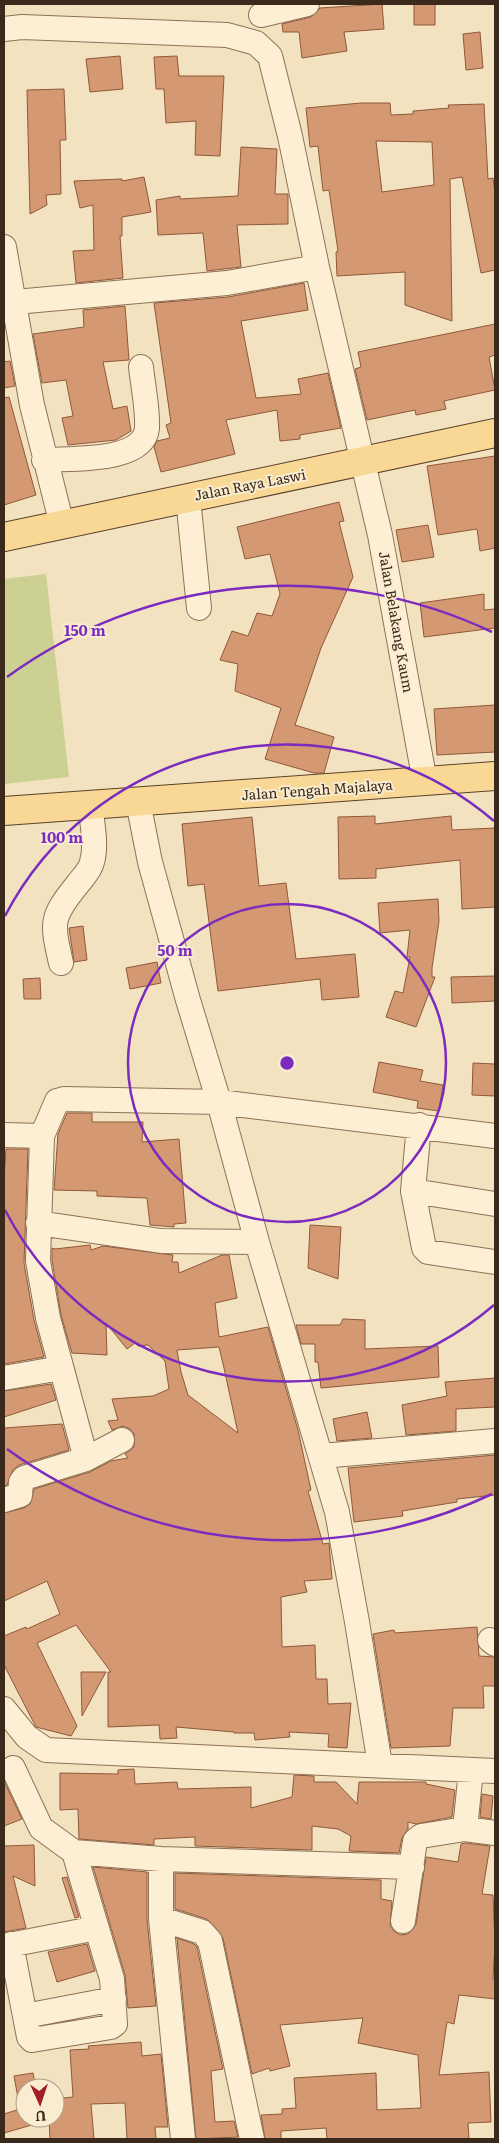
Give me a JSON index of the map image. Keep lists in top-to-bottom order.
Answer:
{
  "streets": {
    "main road": ["Jalan Raya Laswi", "Jalan Tengah Majalaya"],
    "street": ["Jalan Belakang Kaum"]
  },
  "crossings": [
    ["Jalan Raya Laswi", "Jalan Belakang Kaum"],
    ["Jalan Belakang Kaum", "Jalan Tengah Majalaya"]
  ],
  "north": "bottom",
  "rings": ["150 m", "100 m", "50 m"]
}
